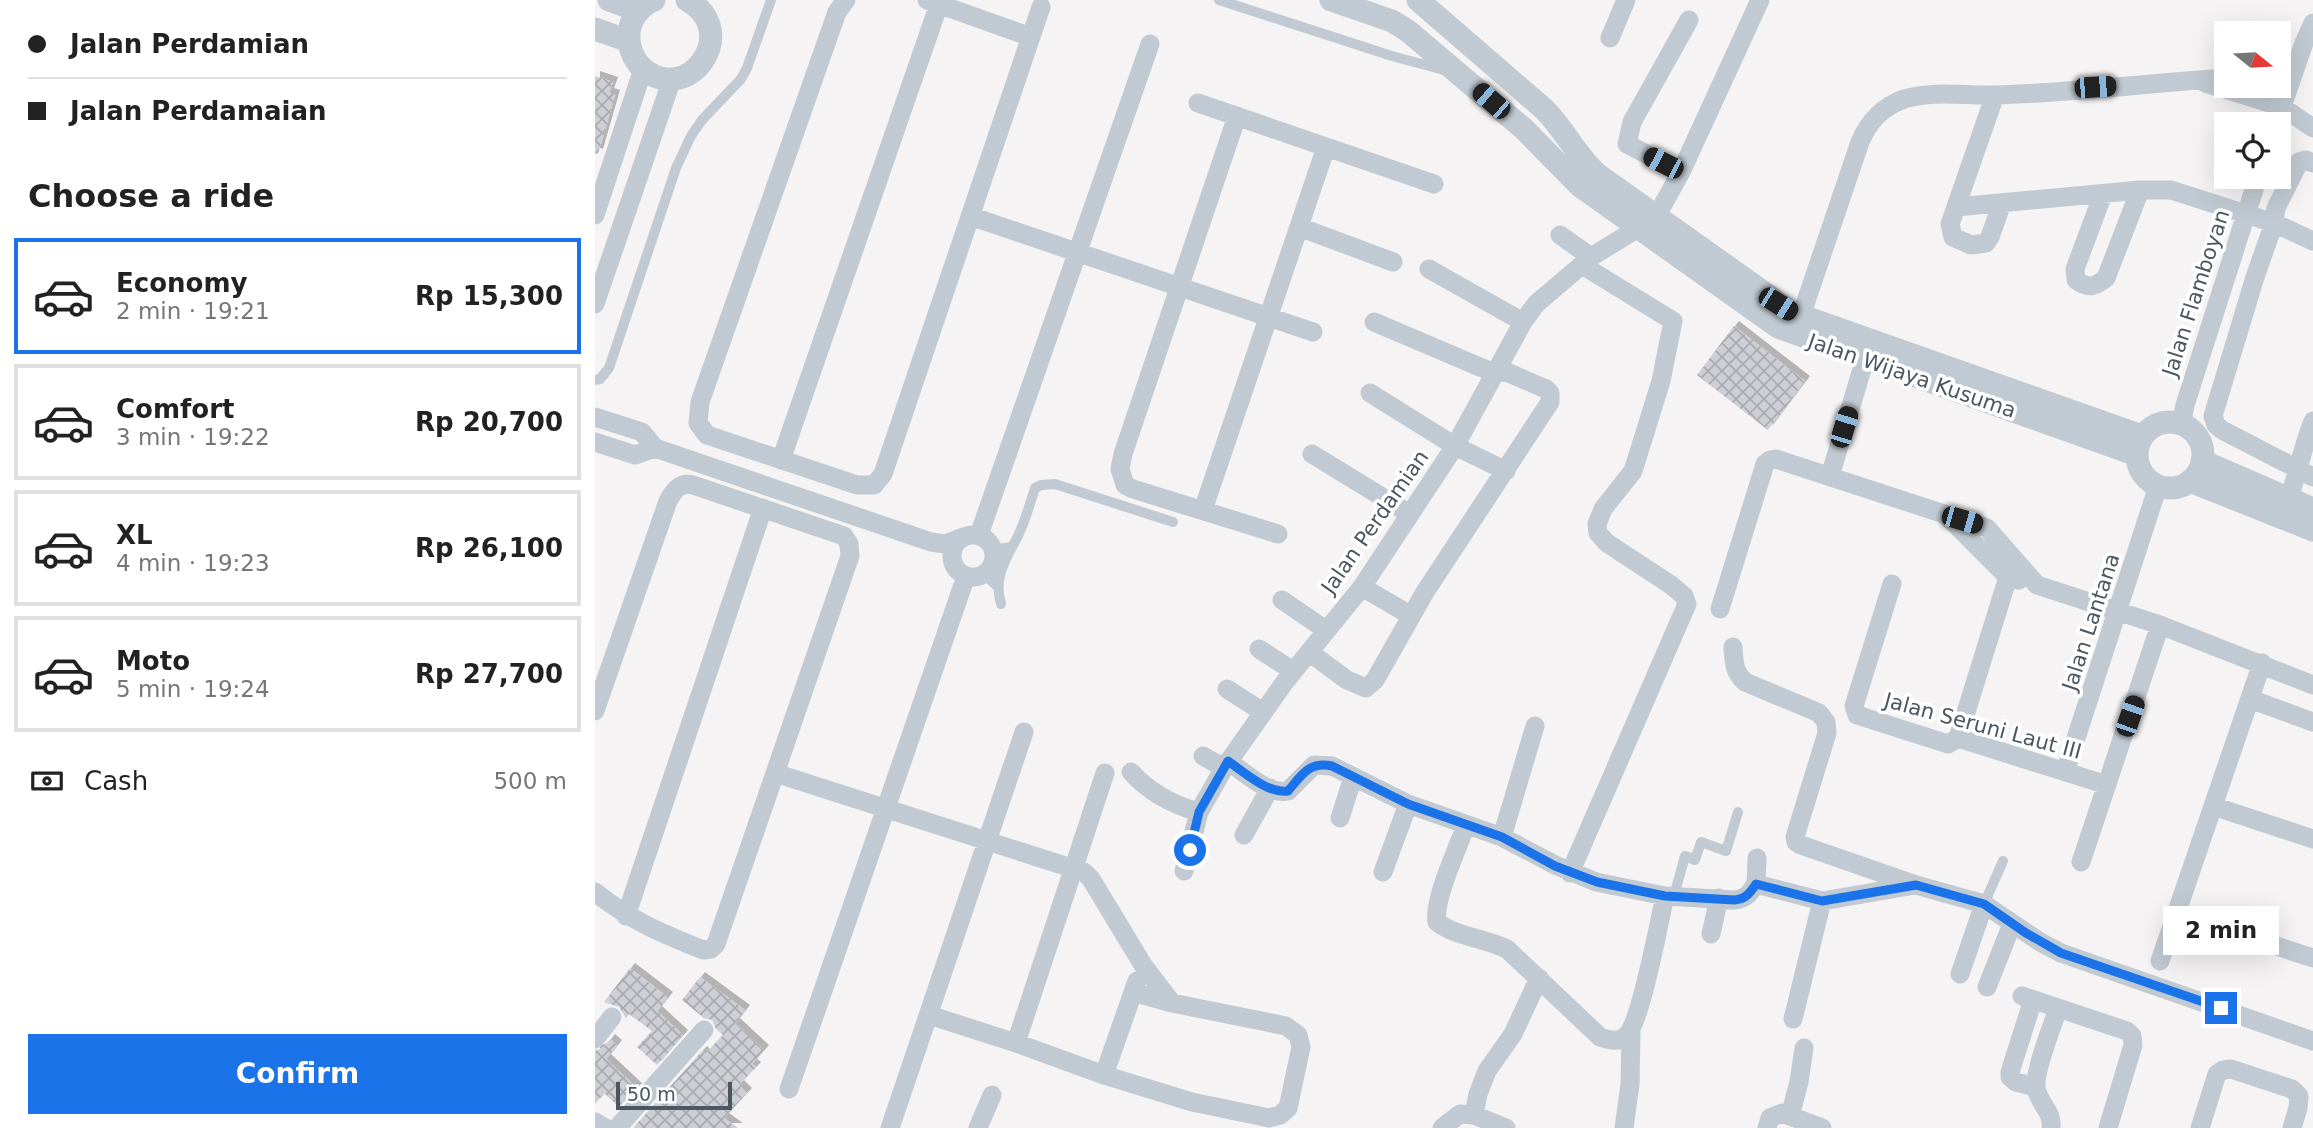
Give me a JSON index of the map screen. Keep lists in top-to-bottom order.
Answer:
{
  "streets": {
    "street": [
      "Jalan Flamboyan",
      "Jalan Wijaya Kusuma",
      "Jalan Perdamian",
      "Jalan Lantana",
      "Jalan Seruni Laut III"
    ]
  },
  "crossings": [
    ["Jalan Flamboyan", "Jalan Wijaya Kusuma"],
    ["Jalan Flamboyan", "Jalan Lantana"],
    ["Jalan Wijaya Kusuma", "Jalan Perdamian"],
    ["Jalan Wijaya Kusuma", "Jalan Lantana"],
    ["Jalan Lantana", "Jalan Seruni Laut III"]
  ],
  "scale_bar": "50 m",
  "north": "right",
  "page": {
    "banner": ["Jalan Perdamian", "Jalan Perdamaian"],
    "heading": "Choose a ride",
    "list": [
      {
        "name": "Economy",
        "note": "2 min · 19:21",
        "value": "Rp 15,300"
      },
      {
        "name": "Comfort",
        "note": "3 min · 19:22",
        "value": "Rp 20,700"
      },
      {
        "name": "XL",
        "note": "4 min · 19:23",
        "value": "Rp 26,100"
      },
      {
        "name": "Moto",
        "note": "5 min · 19:24",
        "value": "Rp 27,700"
      }
    ],
    "pay": ["Cash", "500 m"],
    "bubble": "2 min",
    "buttons": "Confirm",
    "scale": "50 m"
  }
}
